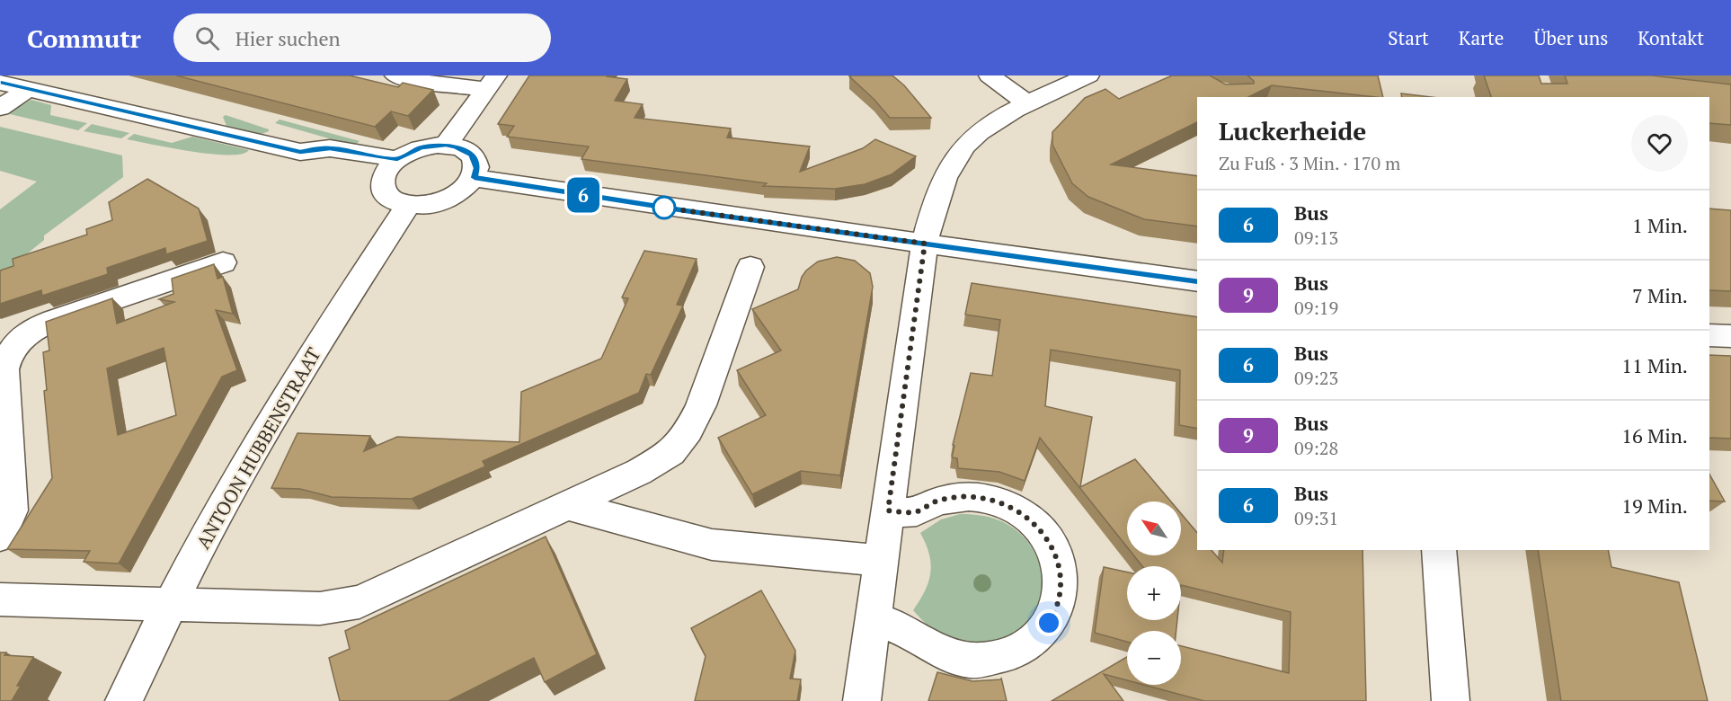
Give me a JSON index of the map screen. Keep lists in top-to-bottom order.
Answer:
{
  "streets": {
    "street": ["ANTOON HUBBENSTRAAT"]
  },
  "lines": ["bus line 6"],
  "north": "top left",
  "page": {
    "header": "Commutr",
    "search": "Hier suchen",
    "nav": [
      "Start",
      "Karte",
      "Über uns",
      "Kontakt"
    ],
    "on_map": "6",
    "heading": ["Luckerheide", "Zu Fuß · 3 Min. · 170 m"],
    "list": [
      {
        "mark": "6",
        "name": "Bus",
        "note": "09:13",
        "value": "1 Min."
      },
      {
        "mark": "9",
        "name": "Bus",
        "note": "09:19",
        "value": "7 Min."
      },
      {
        "mark": "6",
        "name": "Bus",
        "note": "09:23",
        "value": "11 Min."
      },
      {
        "mark": "9",
        "name": "Bus",
        "note": "09:28",
        "value": "16 Min."
      },
      {
        "mark": "6",
        "name": "Bus",
        "note": "09:31",
        "value": "19 Min."
      }
    ],
    "map_buttons": ["+", "−"]
  }
}
